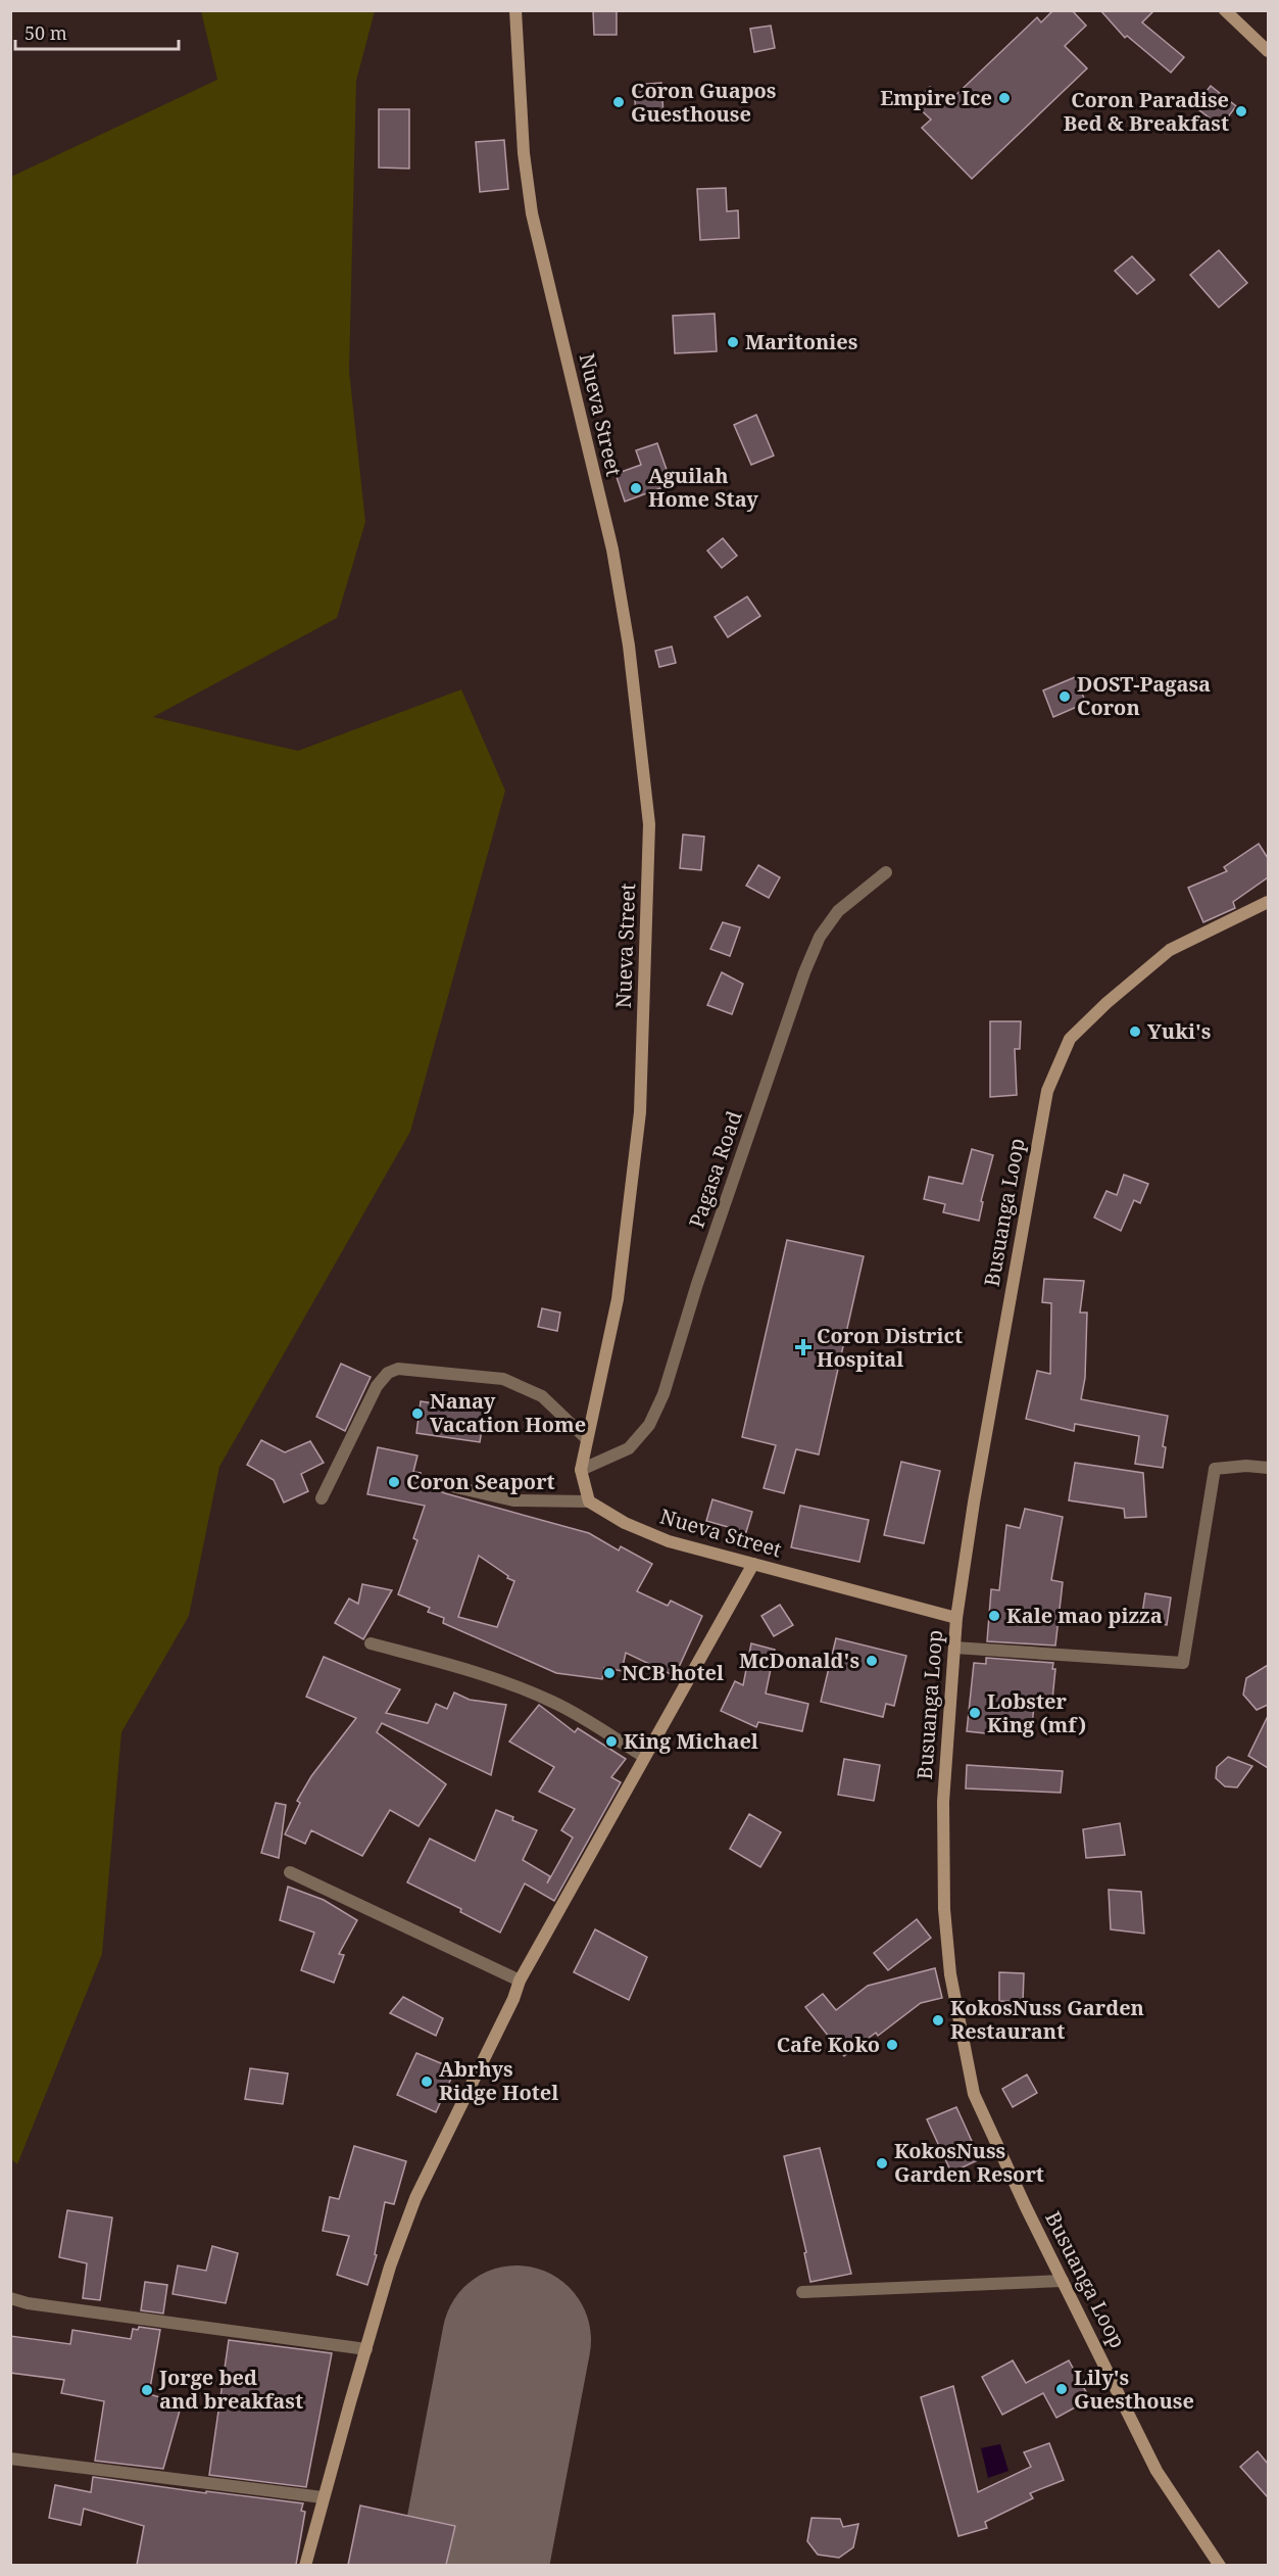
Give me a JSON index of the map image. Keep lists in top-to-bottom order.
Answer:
{
  "streets": {
    "main road": ["Nueva Street", "Busuanga Loop"],
    "street": ["Pagasa Road"]
  },
  "crossings": [
    ["Nueva Street", "Pagasa Road"],
    ["Nueva Street", "Busuanga Loop"]
  ],
  "places": {
    "other": [
      "Empire Ice",
      "Coron Guapos Guesthouse",
      "Coron Paradise Bed & Breakfast",
      "Maritonies",
      "Aguilah Home Stay",
      "DOST-Pagasa Coron",
      "Yuki's",
      "Nanay Vacation Home",
      "Coron Seaport",
      "Kale mao pizza",
      "McDonald's",
      "NCB hotel",
      "Lobster King (mf)",
      "King Michael",
      "KokosNuss Garden Restaurant",
      "Cafe Koko",
      "Abrhys Ridge Hotel",
      "KokosNuss Garden Resort",
      "Lily's Guesthouse",
      "Jorge bed and breakfast"
    ],
    "health": ["Coron District Hospital"]
  },
  "scale_bar": "50 m"
}
